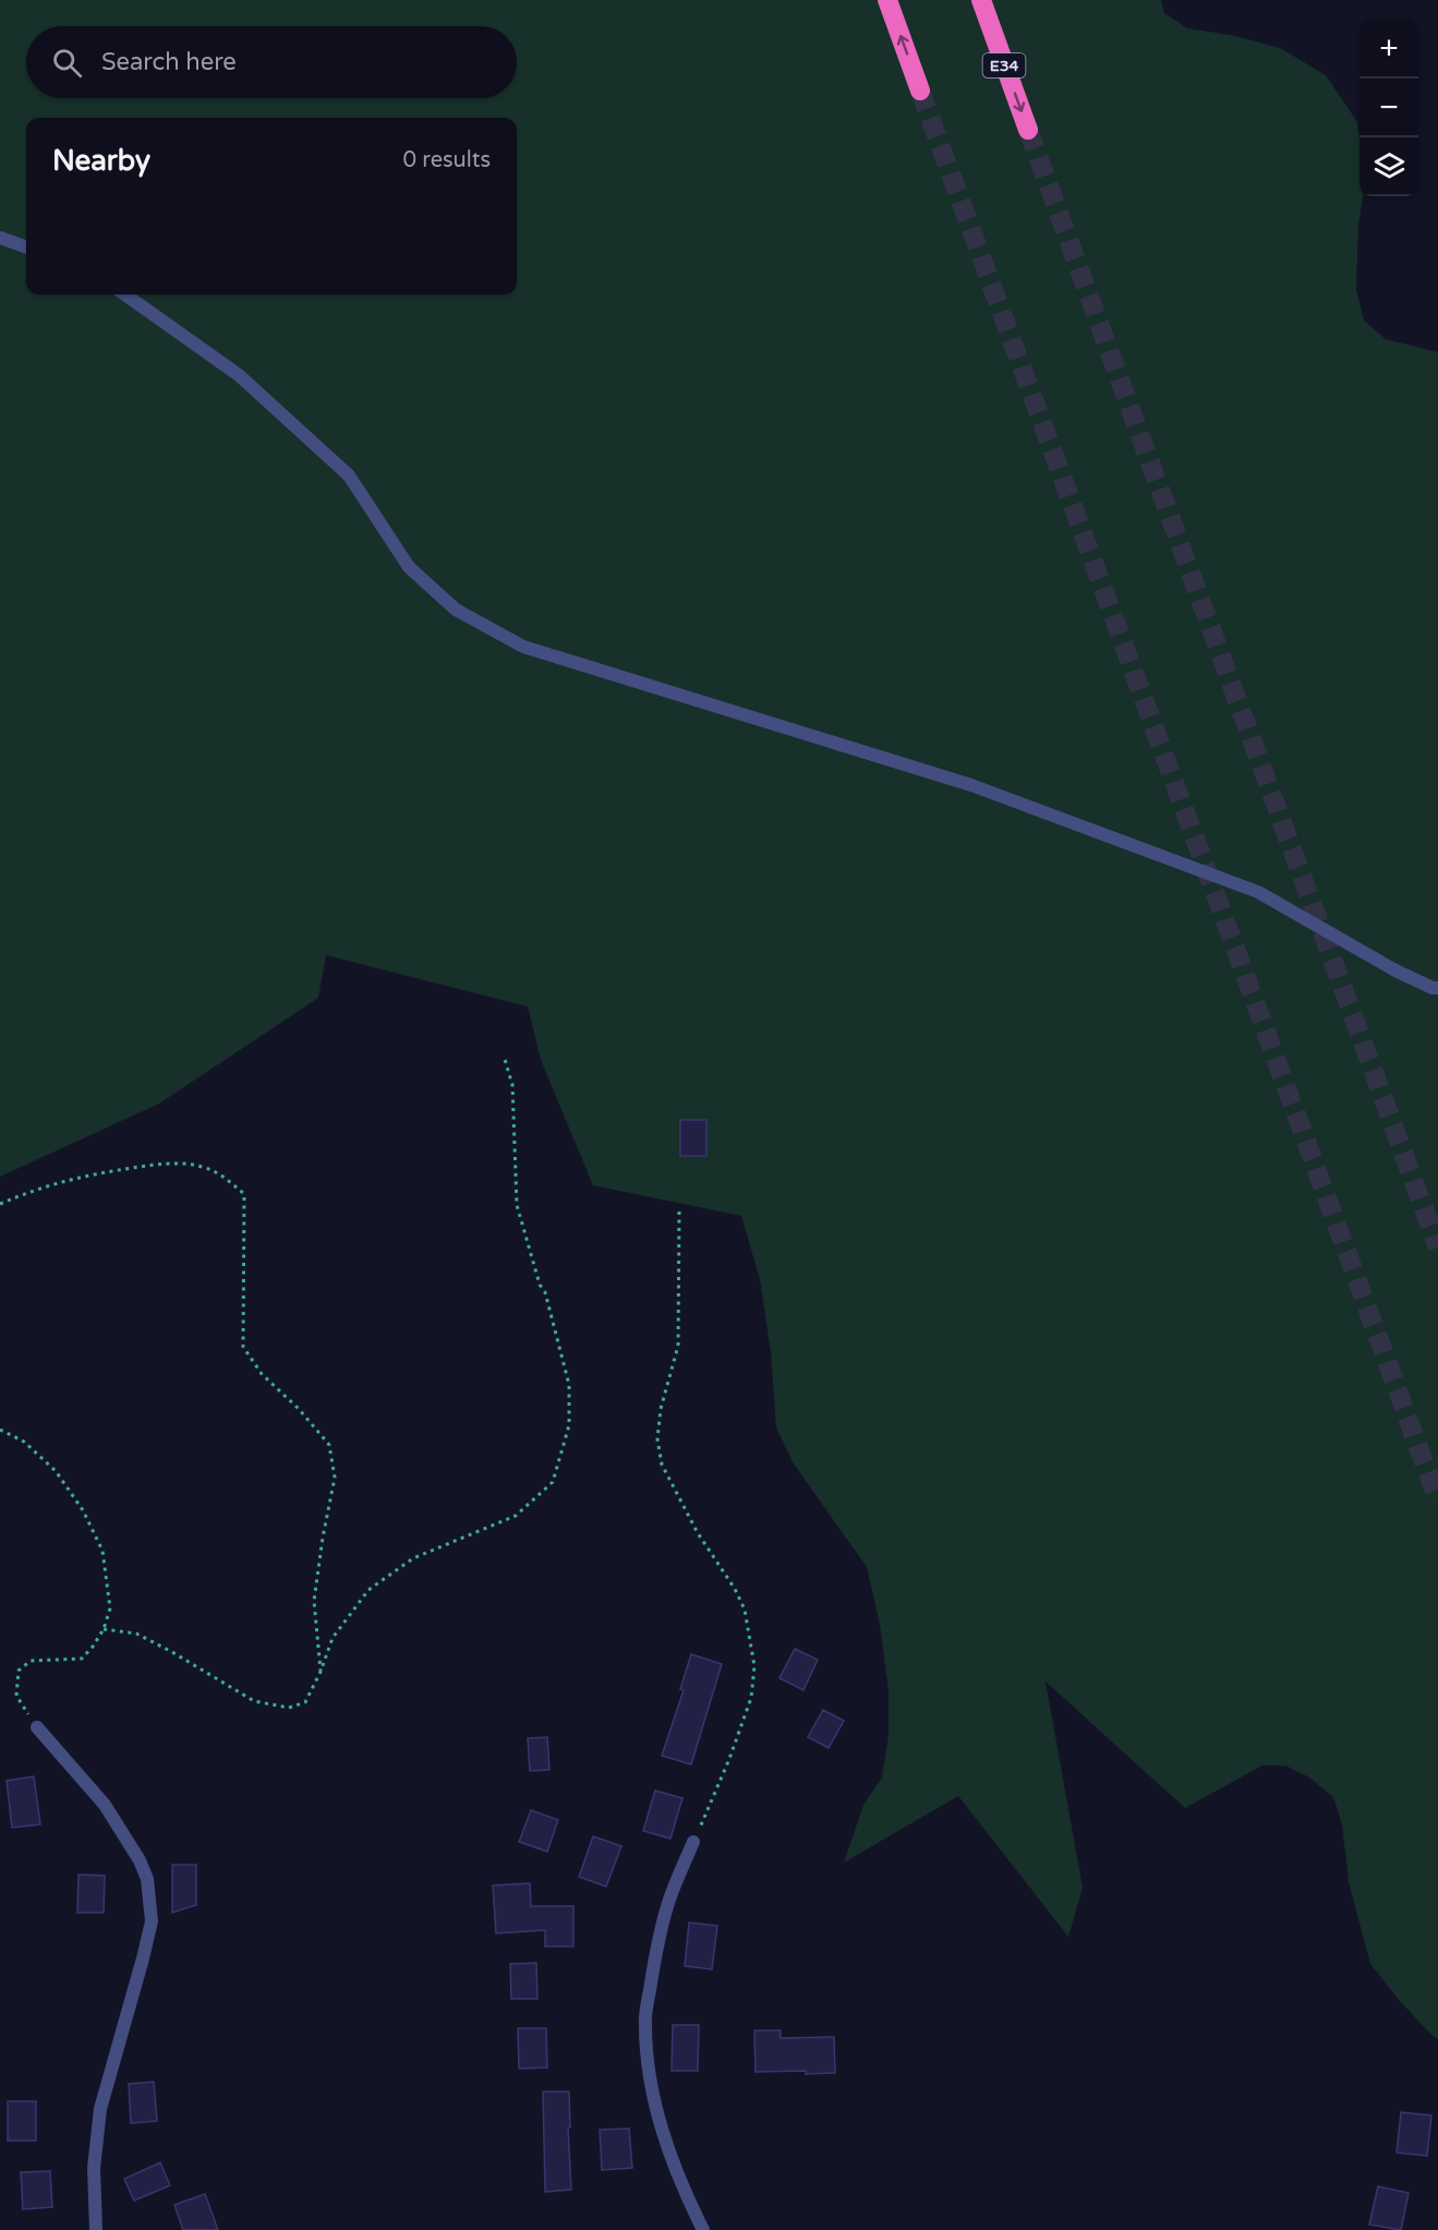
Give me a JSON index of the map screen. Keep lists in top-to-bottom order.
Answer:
{
  "streets": {
    "highway": ["E34"]
  },
  "page": {
    "map_buttons": ["+", "−"],
    "search": "Search here",
    "heading": ["Nearby", "0 results"]
  }
}
